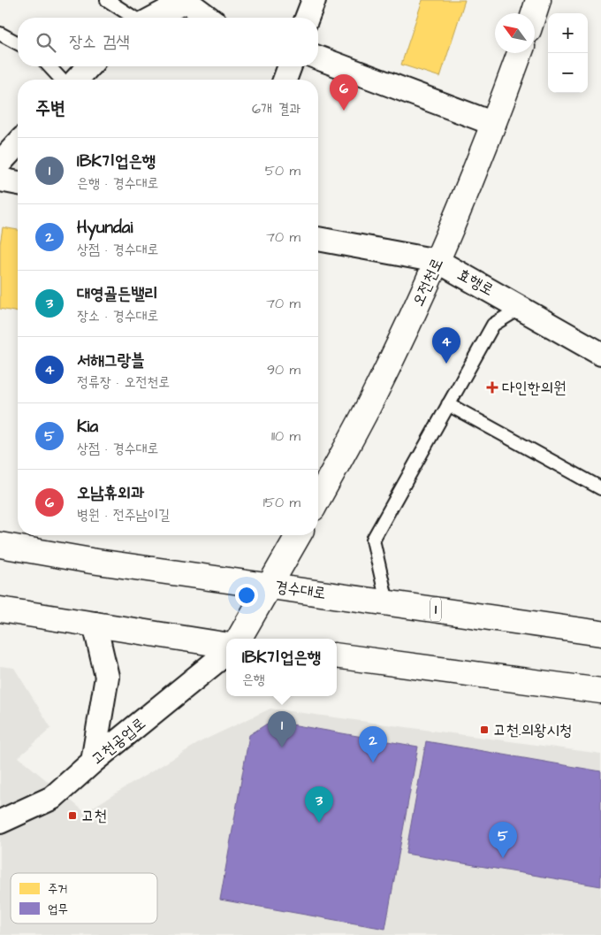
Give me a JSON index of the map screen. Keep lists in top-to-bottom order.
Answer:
{
  "streets": {
    "main road": ["오전천로", "경수대로", "1"],
    "street": ["효행로", "고천공업로"]
  },
  "crossings": [
    ["오전천로", "효행로"]
  ],
  "places": {
    "health": ["다인한의원"],
    "transit": ["고천.의왕시청", "고천"]
  },
  "legend": ["주거", "업무"],
  "north": "top left",
  "page": {
    "map_buttons": ["+", "−"],
    "search": "장소 검색",
    "pins": [
      "6",
      "4",
      "1",
      "2",
      "3",
      "5"
    ],
    "heading": ["주변", "6개 결과"],
    "list": [
      {
        "mark": "1",
        "name": "IBK기업은행",
        "note": "은행 · 경수대로",
        "value": "50 m"
      },
      {
        "mark": "2",
        "name": "Hyundai",
        "note": "상점 · 경수대로",
        "value": "70 m"
      },
      {
        "mark": "3",
        "name": "대영골든밸리",
        "note": "장소 · 경수대로",
        "value": "70 m"
      },
      {
        "mark": "4",
        "name": "서해그랑블",
        "note": "정류장 · 오전천로",
        "value": "90 m"
      },
      {
        "mark": "5",
        "name": "Kia",
        "note": "상점 · 경수대로",
        "value": "110 m"
      },
      {
        "mark": "6",
        "name": "오남휴외과",
        "note": "병원 · 전주남이길",
        "value": "150 m"
      }
    ],
    "popup": ["IBK기업은행", "은행"]
  }
}
